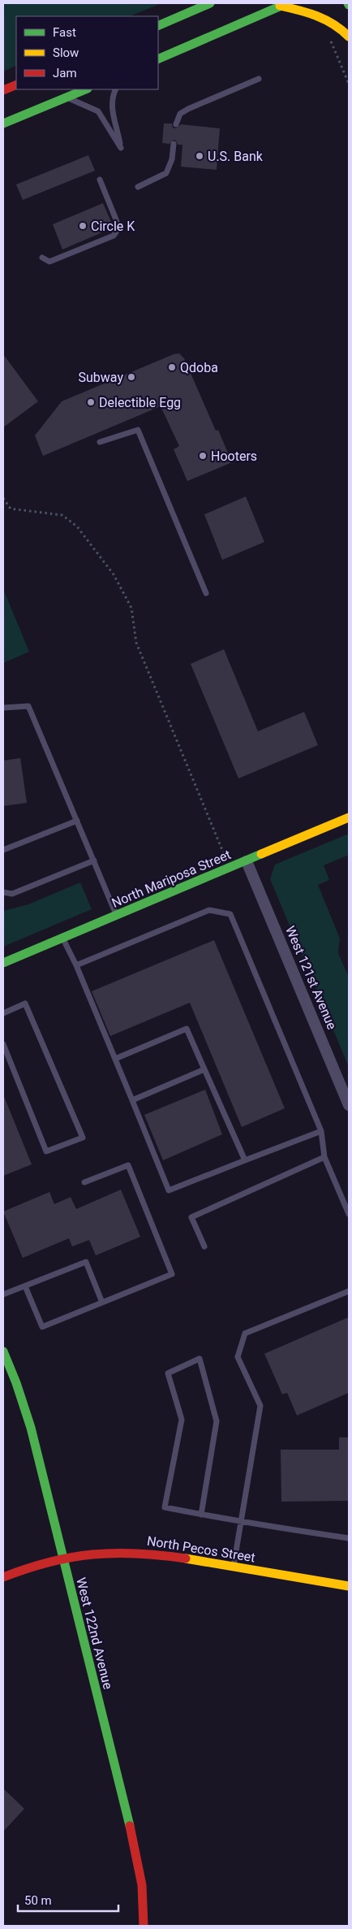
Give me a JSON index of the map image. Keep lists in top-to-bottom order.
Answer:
{
  "streets": {
    "street": [
      "North Mariposa Street",
      "West 121st Avenue",
      "North Pecos Street",
      "West 122nd Avenue"
    ]
  },
  "crossings": [
    ["North Mariposa Street", "West 121st Avenue"],
    ["North Pecos Street", "West 122nd Avenue"]
  ],
  "places": [
    "U.S. Bank",
    "Circle K",
    "Qdoba",
    "Subway",
    "Delectible Egg",
    "Hooters"
  ],
  "legend": ["Fast", "Slow", "Jam"],
  "scale_bar": "50 m"
}
